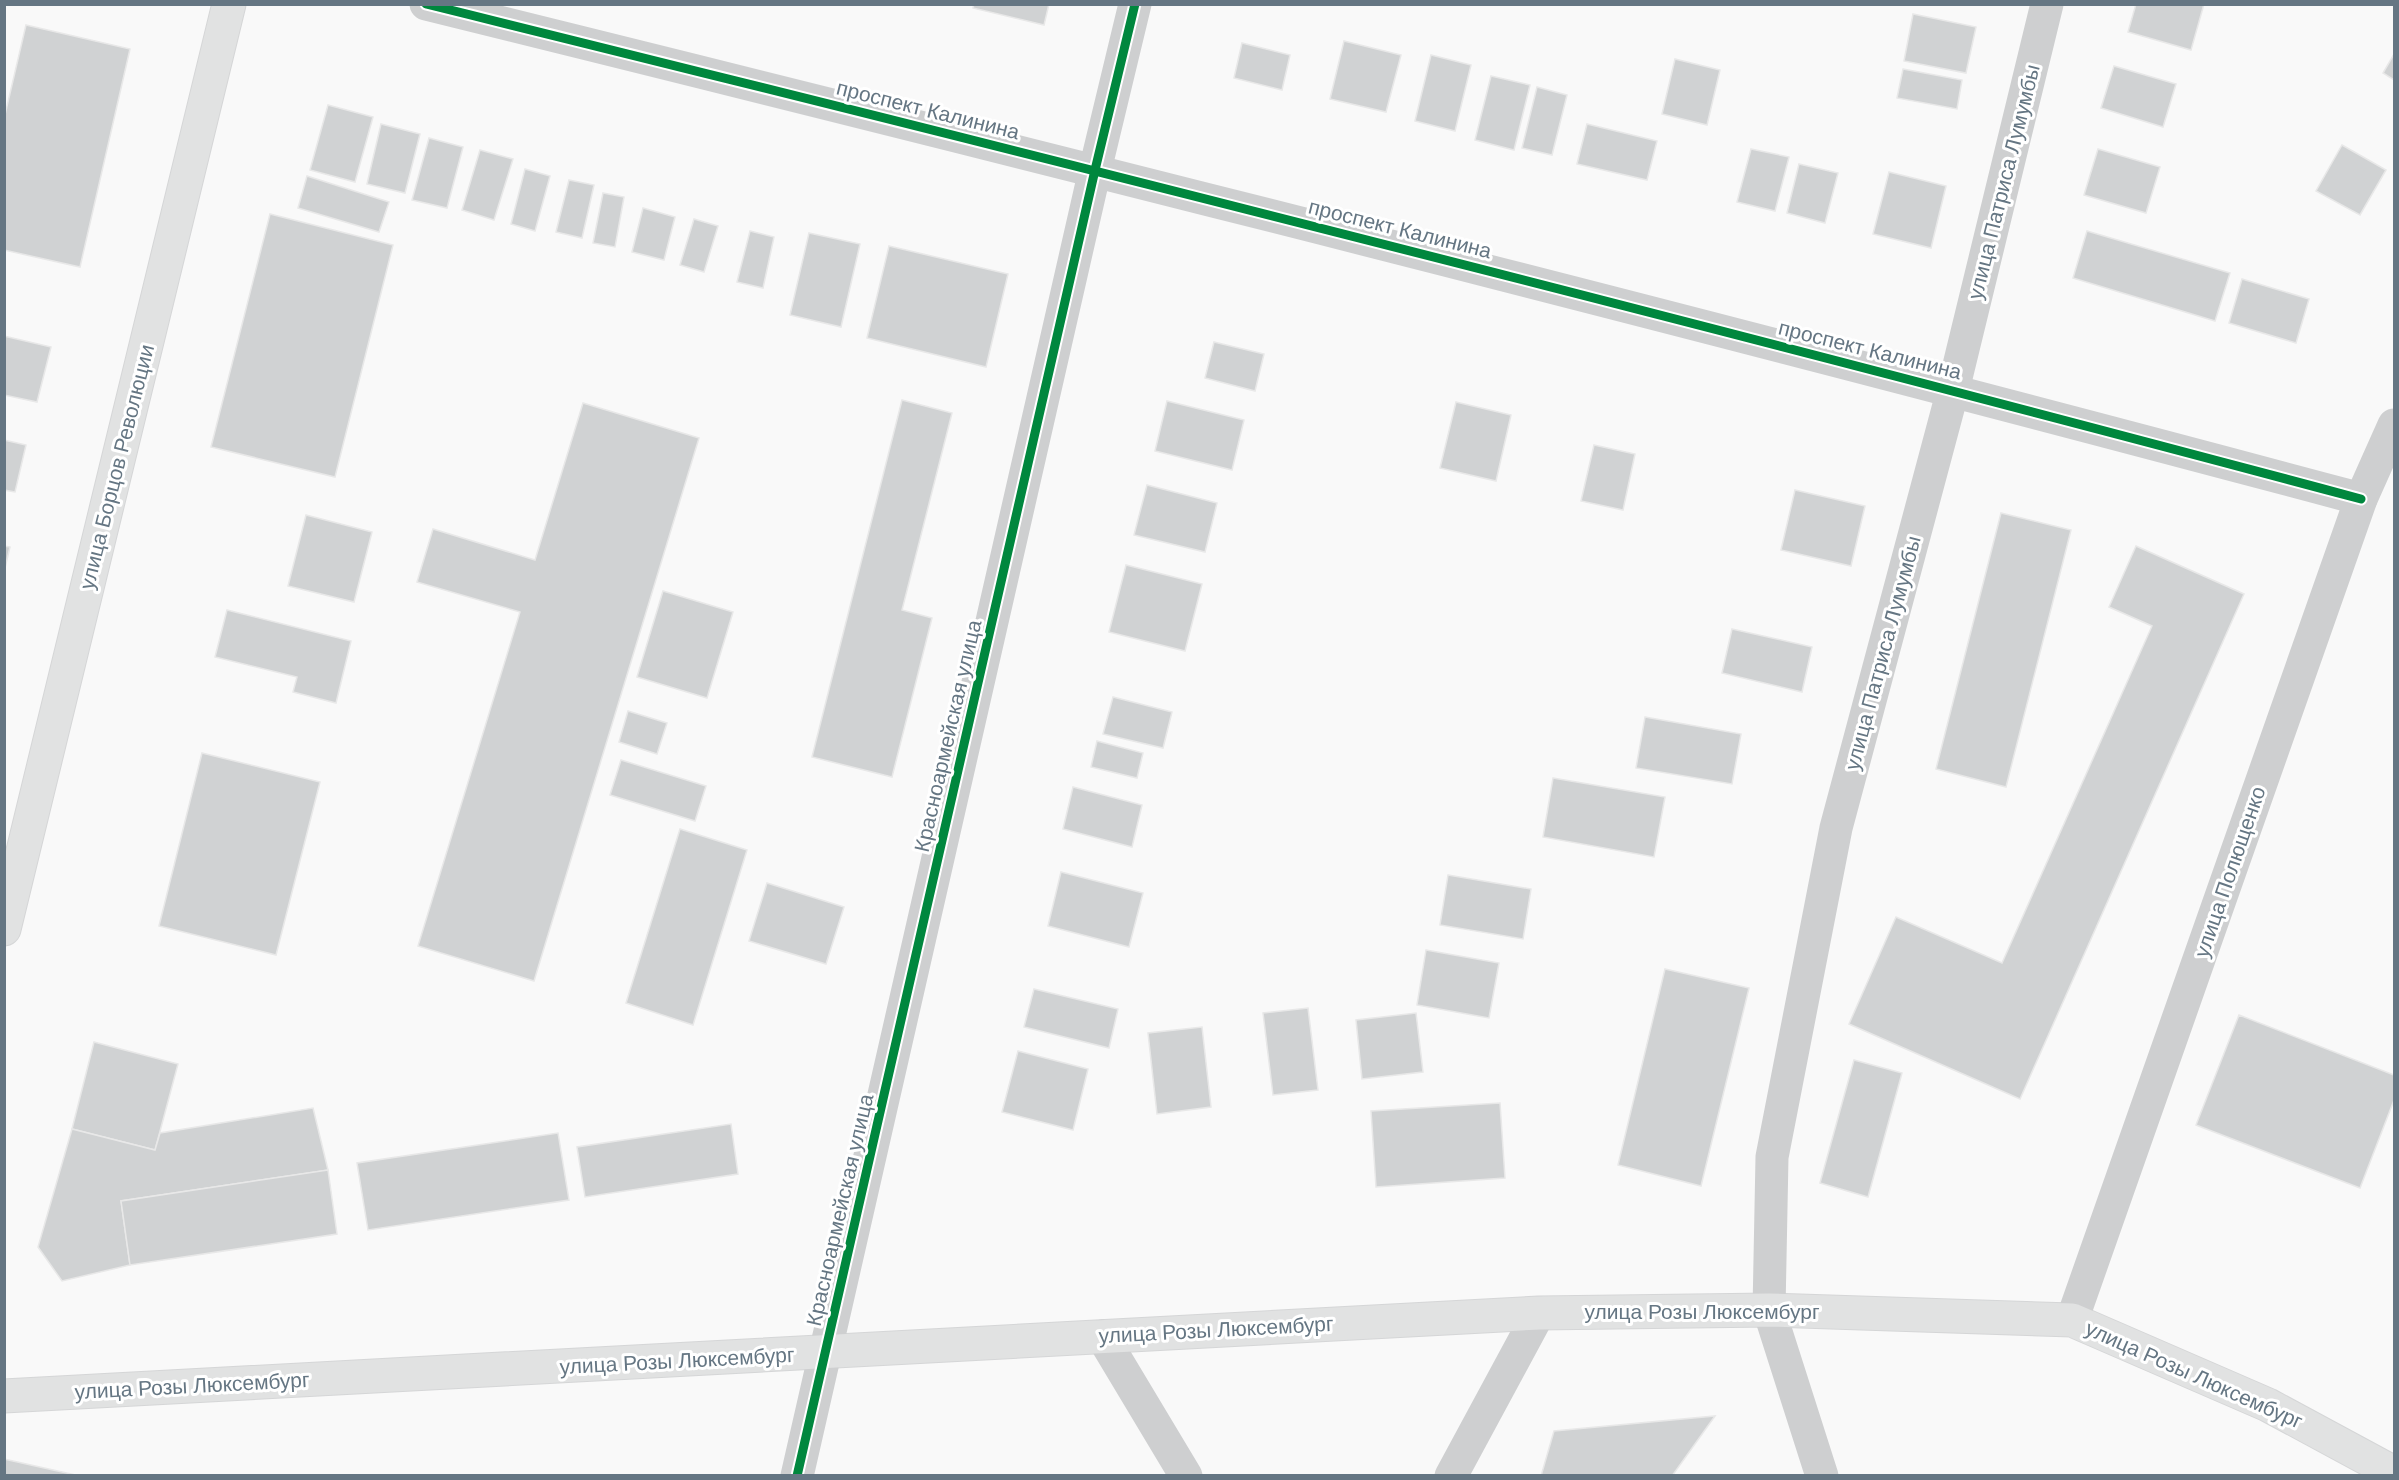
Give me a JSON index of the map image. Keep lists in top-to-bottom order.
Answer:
{
  "streets": {
    "main road": ["улица Борцов Революции", "улица Розы Люксембург"],
    "street": [
      "проспект Калинина",
      "улица Патриса Лумумбы",
      "Красноармейская улица",
      "улица Полющенко"
    ]
  },
  "crossings": [
    ["проспект Калинина", "улица Патриса Лумумбы"],
    ["проспект Калинина", "Красноармейская улица"],
    ["проспект Калинина", "улица Полющенко"],
    ["улица Патриса Лумумбы", "улица Розы Люксембург"],
    ["Красноармейская улица", "улица Розы Люксембург"],
    ["улица Полющенко", "улица Розы Люксембург"]
  ]
}
